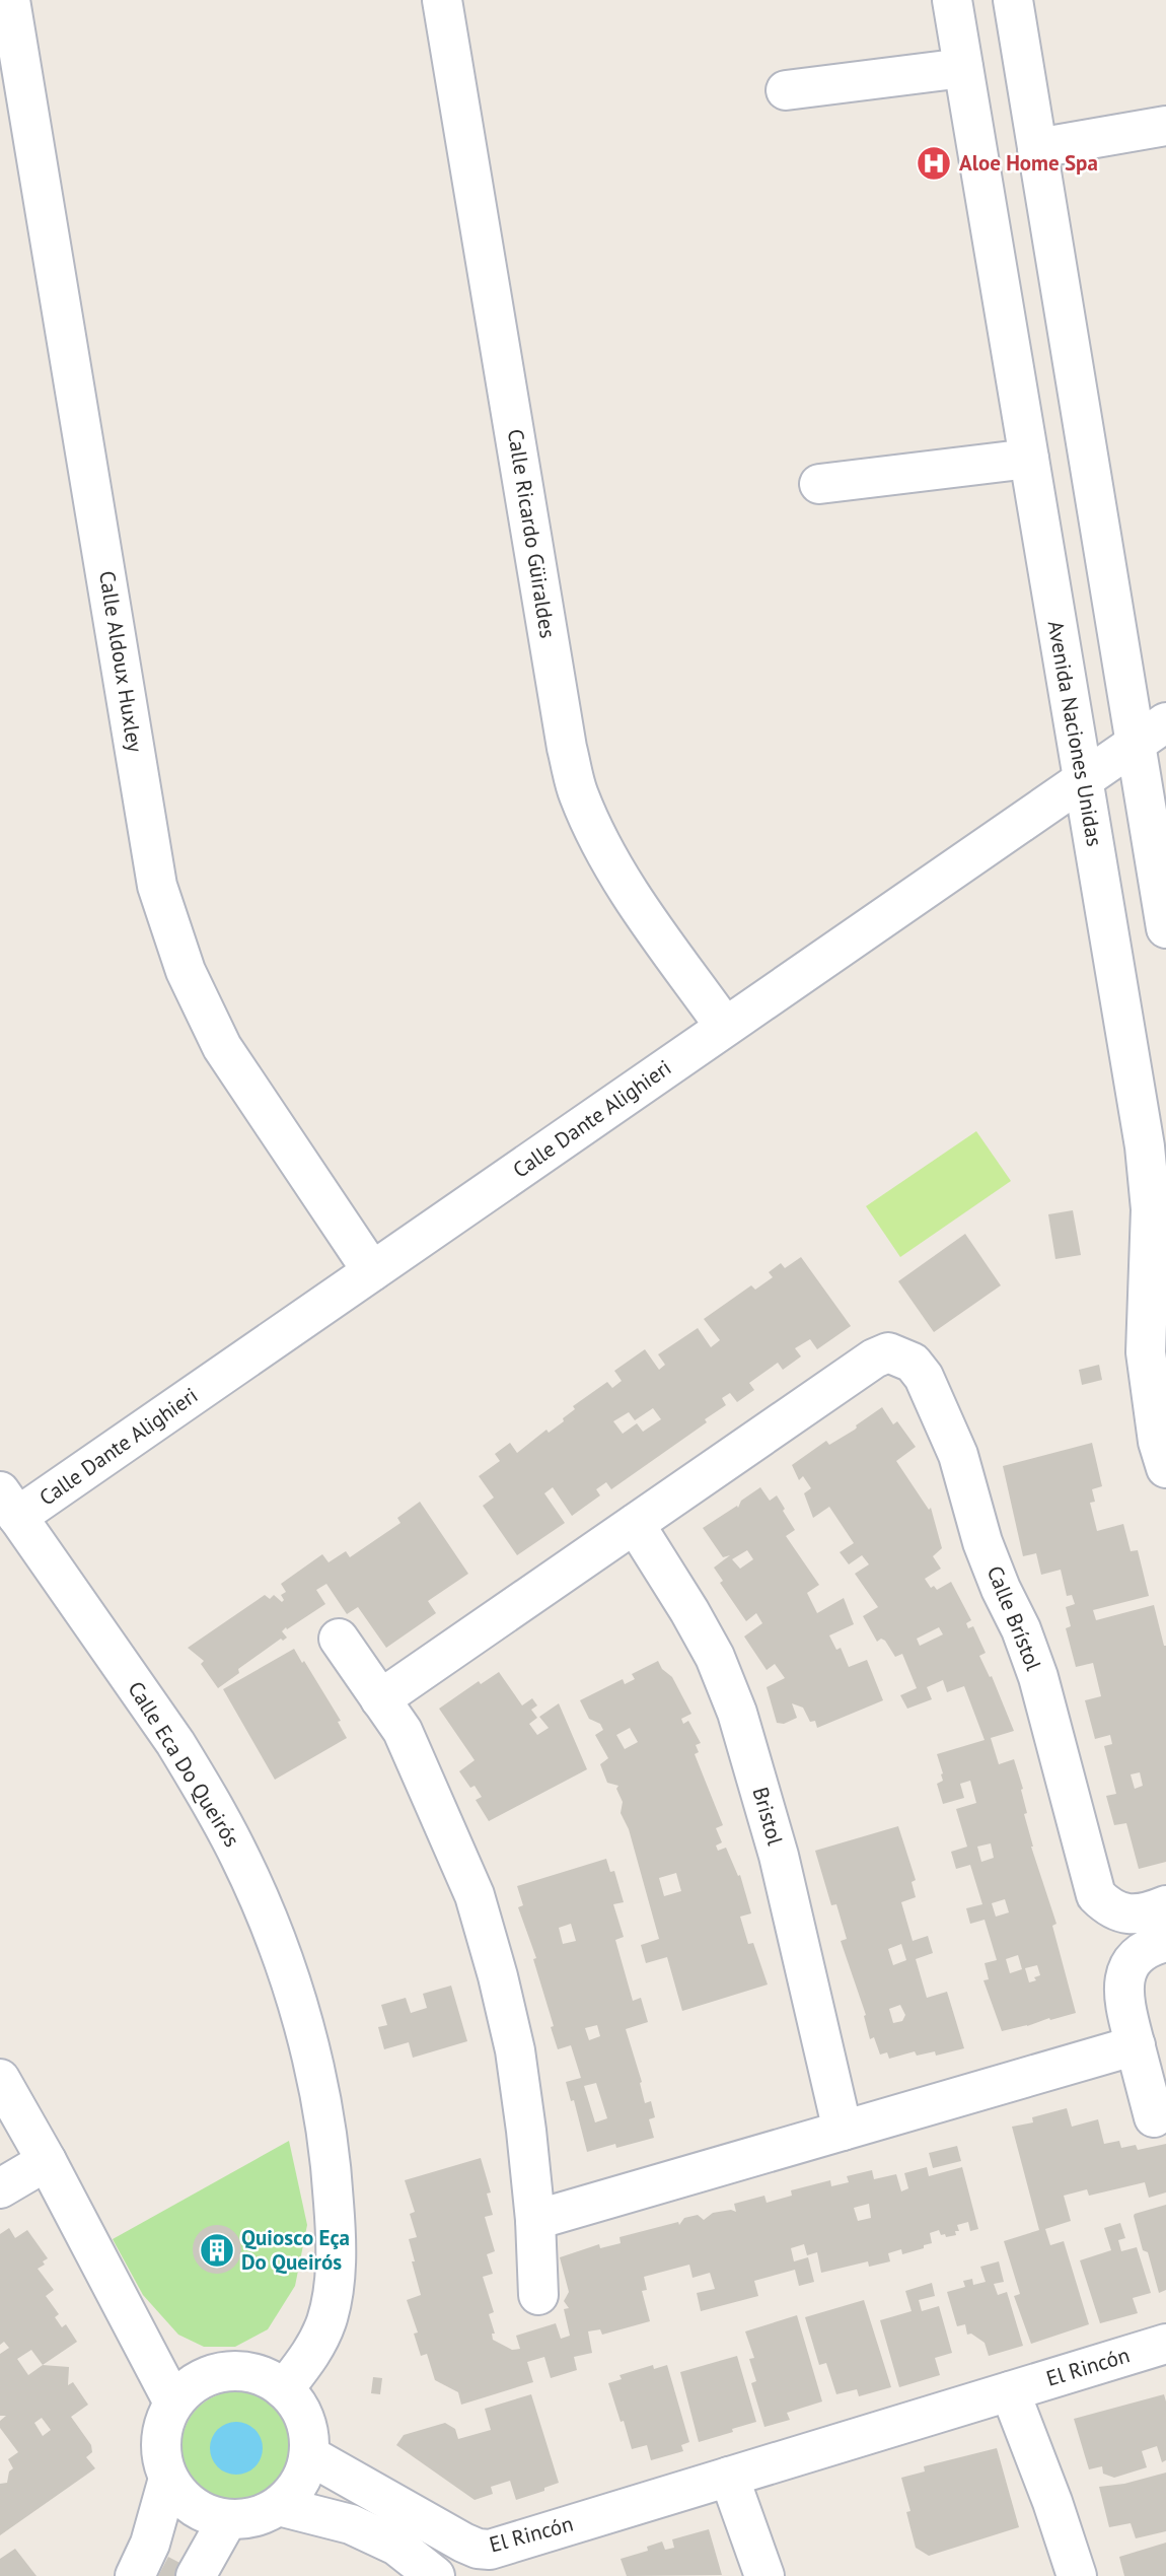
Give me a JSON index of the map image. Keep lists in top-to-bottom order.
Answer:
{
  "streets": {
    "street": [
      "Calle Ricardo Güiraldes",
      "Calle Aldoux Huxley",
      "Avenida Naciones Unidas",
      "Calle Dante Alighieri",
      "Calle Brístol",
      "Calle Eca Do Queirós",
      "Bristol",
      "El Rincón"
    ]
  },
  "crossings": [
    ["Calle Ricardo Güiraldes", "Calle Dante Alighieri"],
    ["Calle Aldoux Huxley", "Calle Dante Alighieri"],
    ["Avenida Naciones Unidas", "Calle Dante Alighieri"],
    ["Calle Dante Alighieri", "Calle Eca Do Queirós"],
    ["Calle Brístol", "Bristol"],
    ["Calle Eca Do Queirós", "El Rincón"]
  ],
  "places": {
    "hospital": ["Aloe Home Spa"],
    "building": ["Quiosco Eça Do Queirós"]
  }
}
